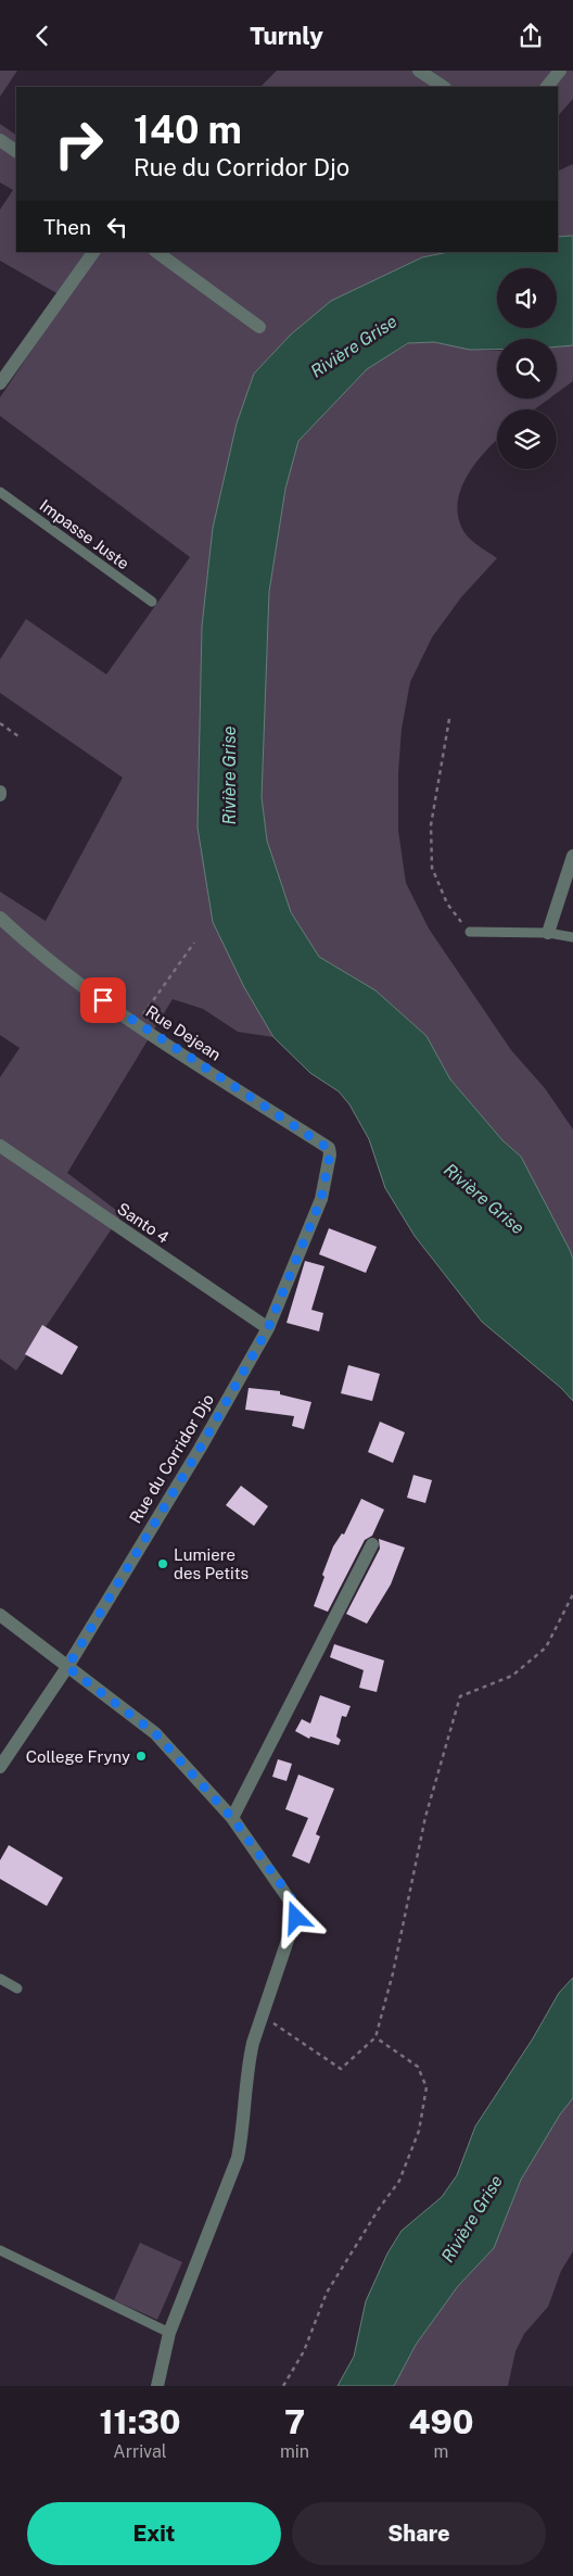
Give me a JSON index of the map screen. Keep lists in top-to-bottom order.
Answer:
{
  "streets": {
    "street": ["Rue Dejean", "Santo 4", "Rue du Corridor Djo"],
    "lane": ["Impasse Juste"]
  },
  "crossings": [
    ["Rue Dejean", "Rue du Corridor Djo"],
    ["Santo 4", "Rue du Corridor Djo"]
  ],
  "water": ["Rivière Grise"],
  "places": ["Lumiere des Petits", "College Fryny"],
  "page": {
    "header": "Turnly",
    "turn": ["140 m", "Rue du Corridor Djo"],
    "then": "Then",
    "eta": [
      "11:30",
      "Arrival",
      "7",
      "min",
      "490",
      "m"
    ],
    "buttons": ["Exit", "Share"]
  }
}
